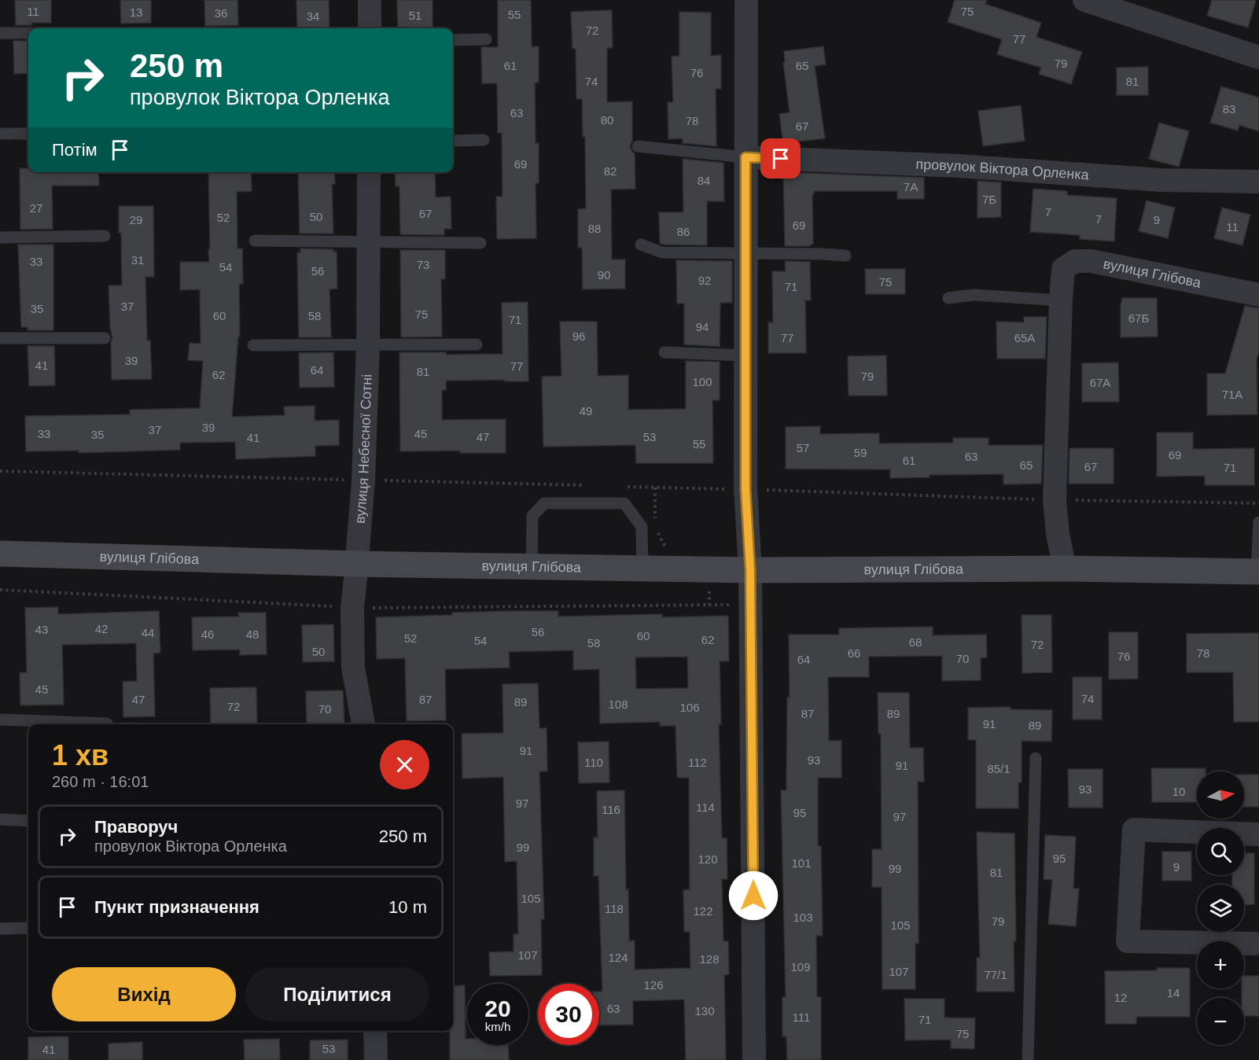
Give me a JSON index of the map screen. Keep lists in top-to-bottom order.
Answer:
{
  "streets": {
    "main road": ["вулиця Глібова"],
    "street": ["провулок Віктора Орленка", "вулиця Небесної Сотні"]
  },
  "crossings": [
    ["вулиця Глібова", "вулиця Небесної Сотні"]
  ],
  "house_numbers": [
    "11",
    "75",
    "13",
    "36",
    "55",
    "51",
    "34",
    "72",
    "77",
    "79",
    "61",
    "65",
    "76",
    "74",
    "81",
    "83",
    "63",
    "80",
    "78",
    "67",
    "69",
    "82",
    "84",
    "7А",
    "7Б",
    "27",
    "7",
    "67",
    "50",
    "52",
    "7",
    "29",
    "9",
    "69",
    "11",
    "88",
    "86",
    "31",
    "33",
    "73",
    "54",
    "56",
    "90",
    "92",
    "75",
    "71",
    "37",
    "35",
    "75",
    "60",
    "58",
    "67Б",
    "71",
    "94",
    "96",
    "77",
    "65А",
    "39",
    "41",
    "77",
    "64",
    "81",
    "62",
    "79",
    "100",
    "67А",
    "71А",
    "49",
    "39",
    "37",
    "33",
    "45",
    "35",
    "47",
    "53",
    "41",
    "55",
    "57",
    "59",
    "69",
    "63",
    "61",
    "65",
    "67",
    "71",
    "42",
    "43",
    "56",
    "44",
    "46",
    "48",
    "60",
    "52",
    "62",
    "54",
    "68",
    "58",
    "72",
    "50",
    "66",
    "78",
    "76",
    "70",
    "64",
    "45",
    "74",
    "47",
    "87",
    "89",
    "108",
    "72",
    "106",
    "70",
    "87",
    "89",
    "91",
    "89",
    "91",
    "93",
    "110",
    "112",
    "91",
    "85/1",
    "93",
    "10",
    "97",
    "114",
    "116",
    "95",
    "97",
    "99",
    "95",
    "120",
    "101",
    "9",
    "99",
    "81",
    "105",
    "118",
    "122",
    "103",
    "79",
    "105",
    "107",
    "124",
    "128",
    "109",
    "107",
    "77/1",
    "126",
    "14",
    "12",
    "63",
    "130",
    "111",
    "71",
    "75",
    "53",
    "41"
  ],
  "north": "right",
  "page": {
    "turn": ["250 m", "провулок Віктора Орленка"],
    "then": "Потім",
    "heading": ["1 хв", "260 m · 16:01"],
    "map_buttons": ["+", "−"],
    "list": [
      {
        "name": "Праворуч",
        "note": "провулок Віктора Орленка",
        "value": "250 m"
      },
      {
        "name": "Пункт призначення",
        "value": "10 m"
      }
    ],
    "buttons": ["Вихід", "Поділитися"],
    "speed": "20 km/h",
    "limit": "30"
  }
}
